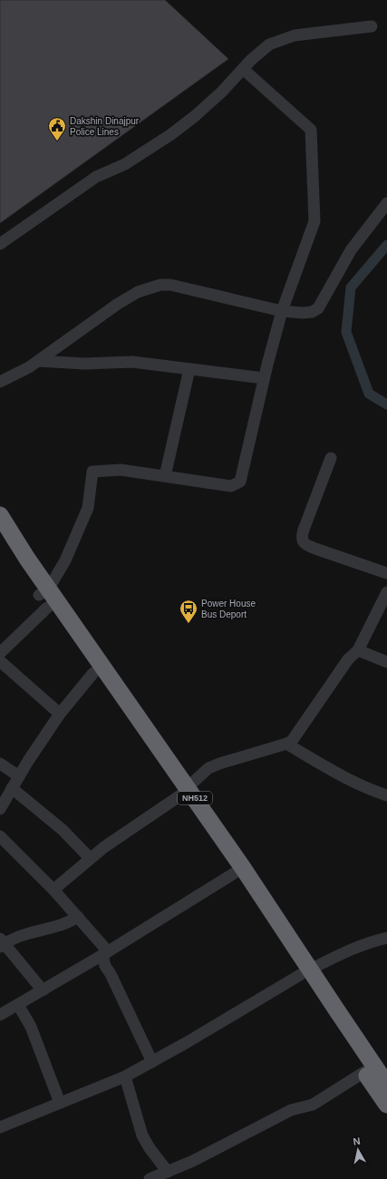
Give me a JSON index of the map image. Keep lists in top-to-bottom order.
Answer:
{
  "streets": {
    "highway": ["NH512"]
  },
  "places": {
    "public building": ["Dakshin Dinajpur Police Lines"],
    "bus stop": ["Power House Bus Deport"]
  },
  "north": "top"
}
